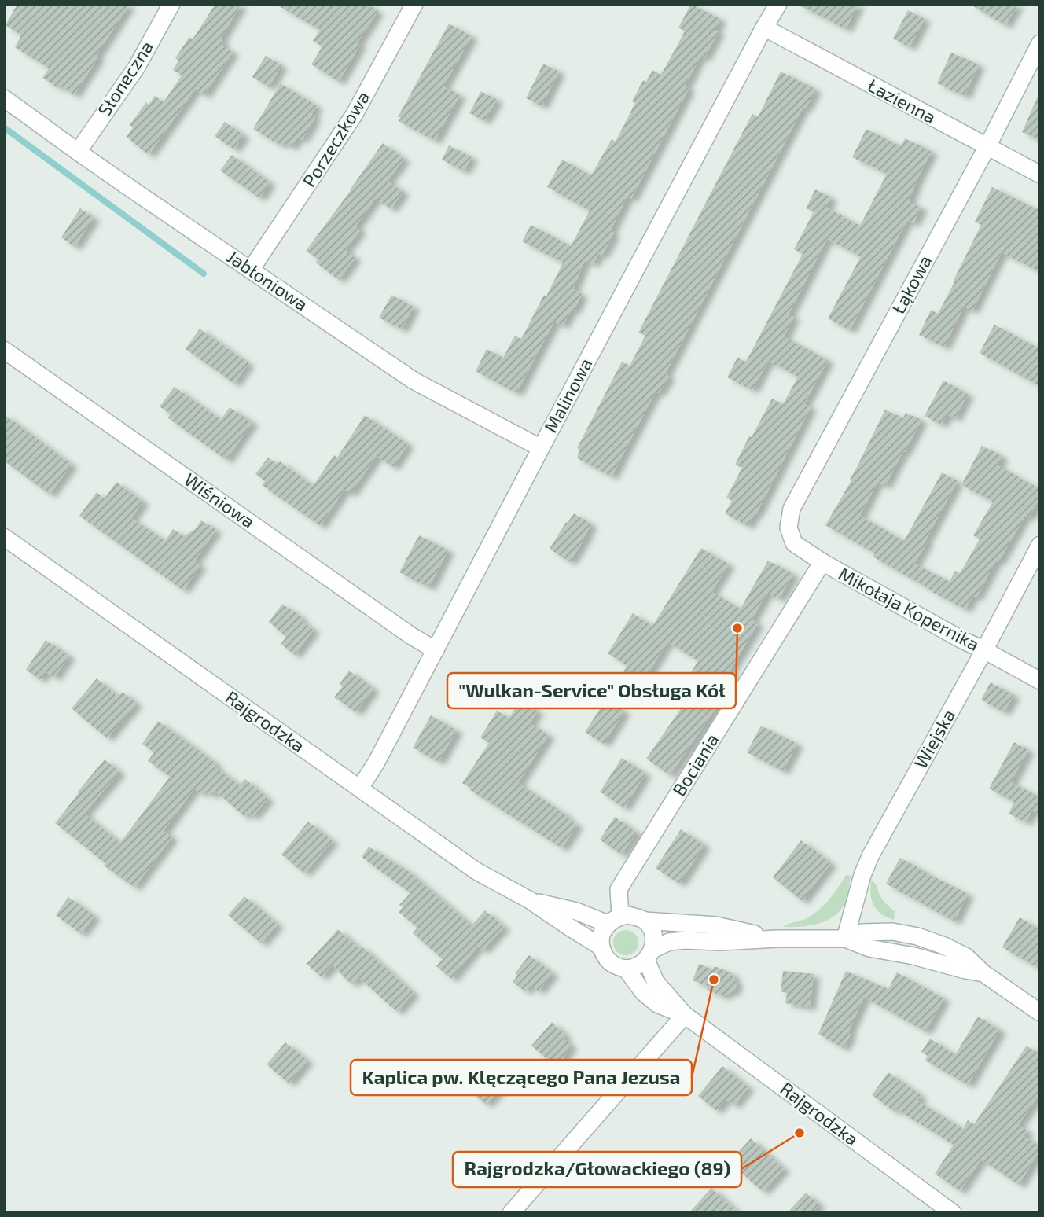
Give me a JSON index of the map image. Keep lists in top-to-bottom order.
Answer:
{
  "streets": {
    "street": [
      "Słoneczna",
      "Łazienna",
      "Porzeczkowa",
      "Jabłoniowa",
      "Łąkowa",
      "Malinowa",
      "Wiśniowa",
      "Mikołaja Kopernika",
      "Rajgrodzka",
      "Wiejska",
      "Bociania"
    ]
  },
  "crossings": [
    ["Słoneczna", "Jabłoniowa"],
    ["Łazienna", "Łąkowa"],
    ["Łazienna", "Malinowa"],
    ["Porzeczkowa", "Jabłoniowa"],
    ["Jabłoniowa", "Malinowa"],
    ["Łąkowa", "Mikołaja Kopernika"],
    ["Malinowa", "Wiśniowa"],
    ["Malinowa", "Rajgrodzka"],
    ["Mikołaja Kopernika", "Wiejska"],
    ["Mikołaja Kopernika", "Bociania"],
    ["Rajgrodzka", "Bociania"]
  ],
  "places": ["\"Wulkan-Service\" Obsługa Kół", "Kaplica pw. Klęczącego Pana Jezusa", "Rajgrodzka/Głowackiego (89)"]
}
